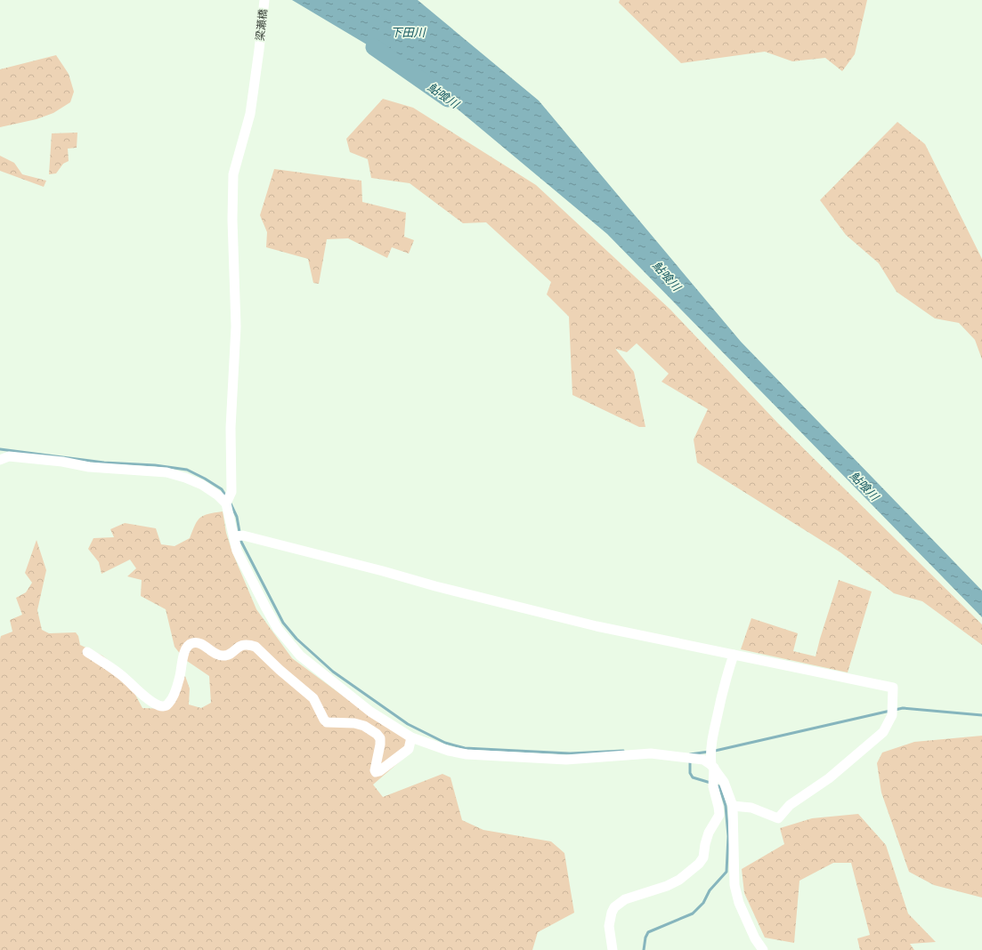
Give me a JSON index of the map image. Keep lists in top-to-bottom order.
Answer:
{
  "streets": {
    "street": ["梁瀬橋"]
  },
  "water": ["下田川", "鮎喰川"]
}
